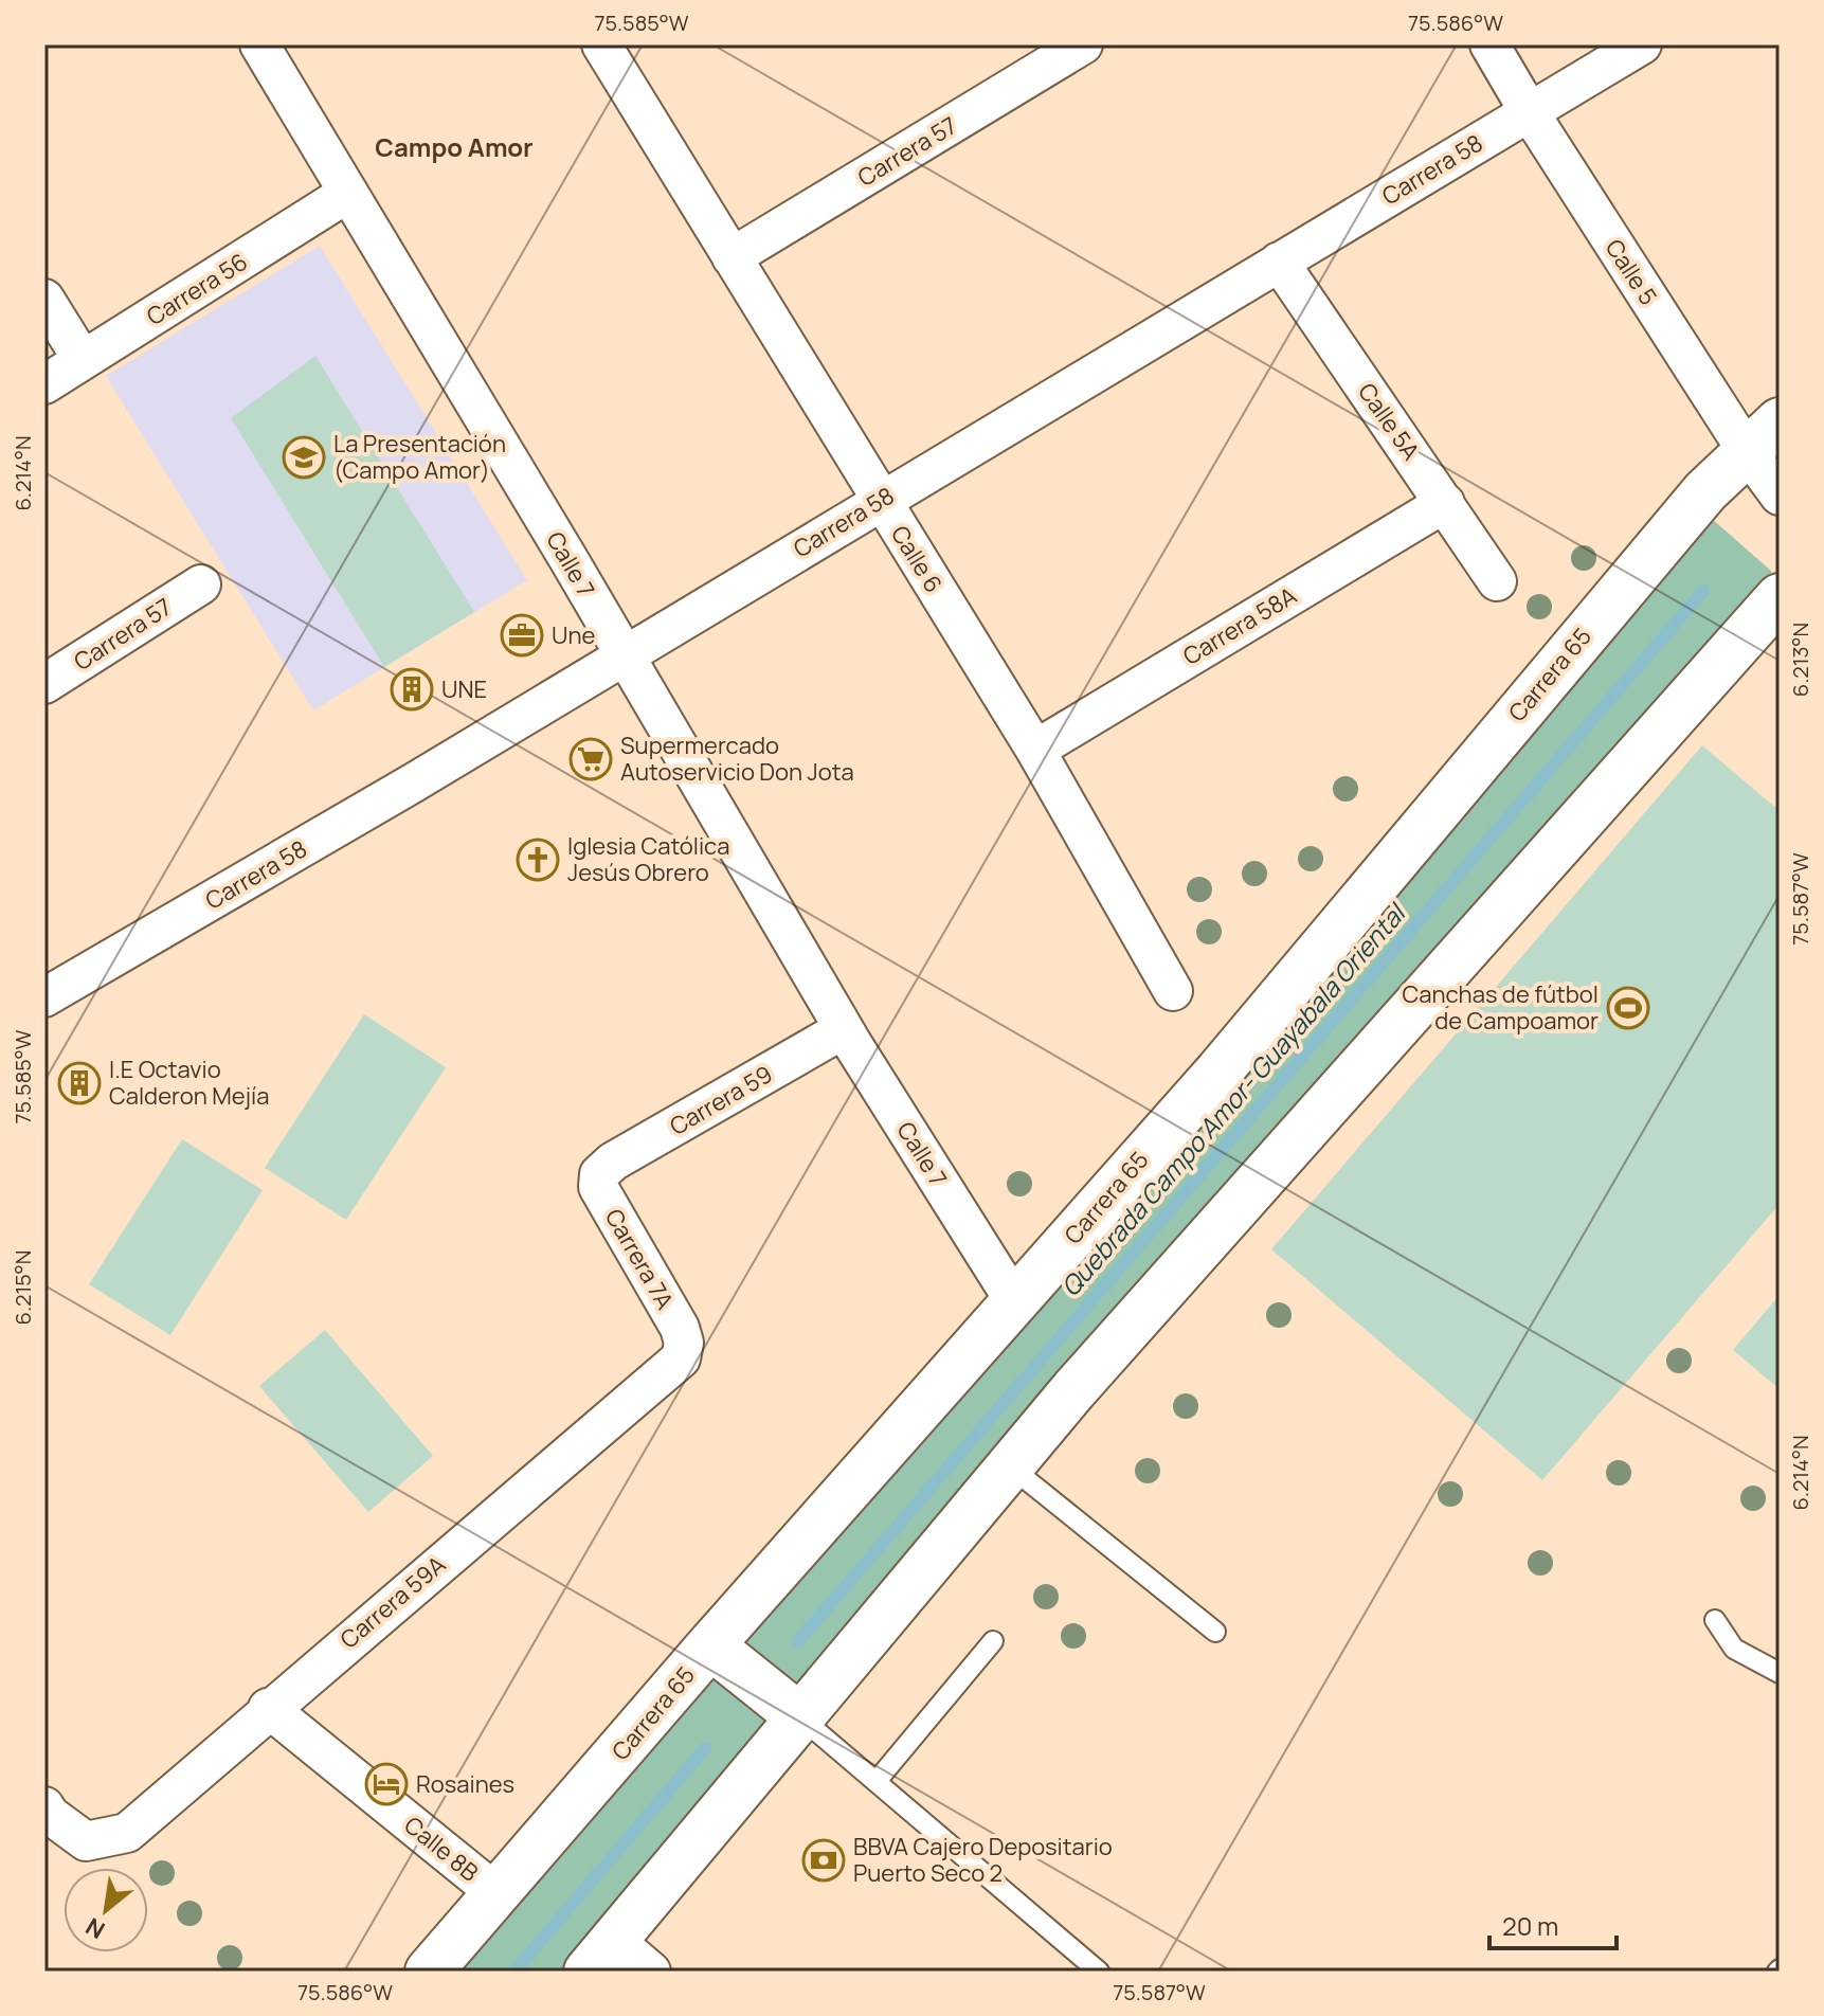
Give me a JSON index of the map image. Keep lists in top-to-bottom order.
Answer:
{
  "streets": {
    "main road": ["Carrera 65"],
    "street": [
      "Carrera 57",
      "Carrera 58",
      "Calle 5",
      "Carrera 56",
      "Calle 5A",
      "Calle 6",
      "Calle 7",
      "Carrera 58A",
      "Carrera 59",
      "Carrera 7A",
      "Carrera 59A",
      "Calle 8B"
    ]
  },
  "crossings": [
    ["Carrera 57", "Calle 6"],
    ["Carrera 58", "Calle 5"],
    ["Carrera 58", "Calle 5A"],
    ["Carrera 58", "Calle 6"],
    ["Carrera 58", "Calle 7"],
    ["Calle 5", "Carrera 65"],
    ["Carrera 56", "Calle 7"],
    ["Calle 5A", "Carrera 58A"],
    ["Calle 6", "Carrera 58A"],
    ["Calle 7", "Carrera 65"],
    ["Calle 7", "Carrera 59"],
    ["Carrera 65", "Calle 8B"],
    ["Carrera 59", "Carrera 7A"],
    ["Carrera 7A", "Carrera 59A"],
    ["Carrera 59A", "Calle 8B"]
  ],
  "districts": ["Campo Amor"],
  "water": ["Quebrada Campo Amor- Guayabala Oriental"],
  "places": {
    "school or university": ["La Presentación (Campo Amor)"],
    "office": ["Une"],
    "building": ["UNE", "I.E Octavio Calderon Mejía"],
    "supermarket": ["Supermercado Autoservicio Don Jota"],
    "church": ["Iglesia Católica Jesús Obrero"],
    "sports": ["Canchas de fútbol de Campoamor"],
    "hotel": ["Rosaines"],
    "bank": ["BBVA Cajero Depositario Puerto Seco 2"]
  },
  "scale_bar": "20 m",
  "north": "bottom left",
  "coordinates": [
    "75.585°W",
    "75.586°W",
    "6.214°N",
    "6.213°N",
    "75.587°W",
    "6.215°N"
  ]
}
